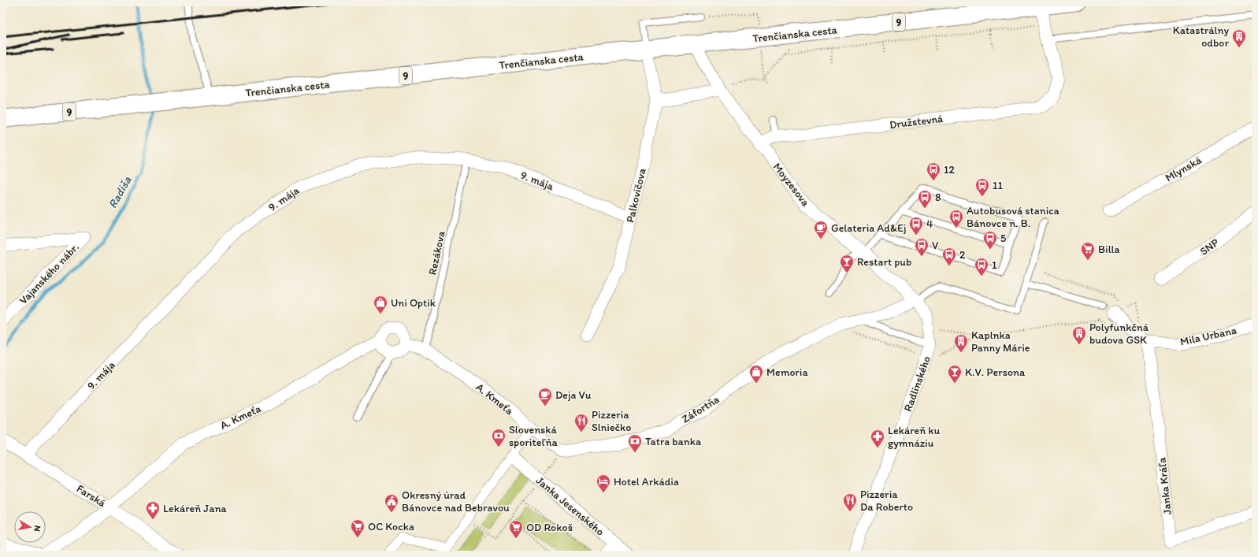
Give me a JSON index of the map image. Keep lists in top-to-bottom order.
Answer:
{
  "streets": {
    "main road": ["9", "Trenčianska cesta"],
    "street": [
      "Družstevná",
      "Mlynská",
      "9. mája",
      "Moyzesova",
      "Palkovičova",
      "SNP",
      "Vajanského nábr.",
      "Mila Urbana",
      "Radlinského",
      "A. Kmeťa",
      "Záfortňa",
      "Janka Kráľa",
      "Farská",
      "Janka Jesenského"
    ],
    "lane": ["Rezákova"]
  },
  "crossings": [
    ["Trenčianska cesta", "Moyzesova"],
    ["Trenčianska cesta", "Palkovičova"],
    ["Družstevná", "Moyzesova"],
    ["9. mája", "Palkovičova"],
    ["9. mája", "Rezákova"],
    ["9. mája", "Farská"],
    ["Moyzesova", "Radlinského"],
    ["Moyzesova", "Záfortňa"],
    ["Rezákova", "A. Kmeťa"],
    ["Mila Urbana", "Janka Kráľa"],
    ["Radlinského", "Záfortňa"],
    ["A. Kmeťa", "Farská"]
  ],
  "water": ["Radiša"],
  "places": {
    "building": ["Katastrálny odbor", "Polyfunkčná budova GSK", "Kaplnka Panny Márie"],
    "bus stop": [
      "12",
      "11",
      "8",
      "Autobusová stanica Bánovce n. B.",
      "4",
      "5",
      "V",
      "2",
      "1"
    ],
    "cafe": ["Gelateria Ad&Ej", "Deja Vu"],
    "supermarket": ["Billa", "OC Kocka", "OD Rokoš"],
    "bar": ["Restart pub", "K.V. Persona"],
    "shop": ["Uni Optik", "Memoria"],
    "restaurant": ["Pizzeria Slniečko", "Pizzeria Da Roberto"],
    "bank": ["Slovenská sporiteľňa", "Tatra banka"],
    "pharmacy": ["Lekáreň ku gymnáziu", "Lekáreň Jana"],
    "hotel": ["Hotel Arkádia"],
    "public building": ["Okresný úrad Bánovce nad Bebravou"]
  },
  "north": "right"
}
